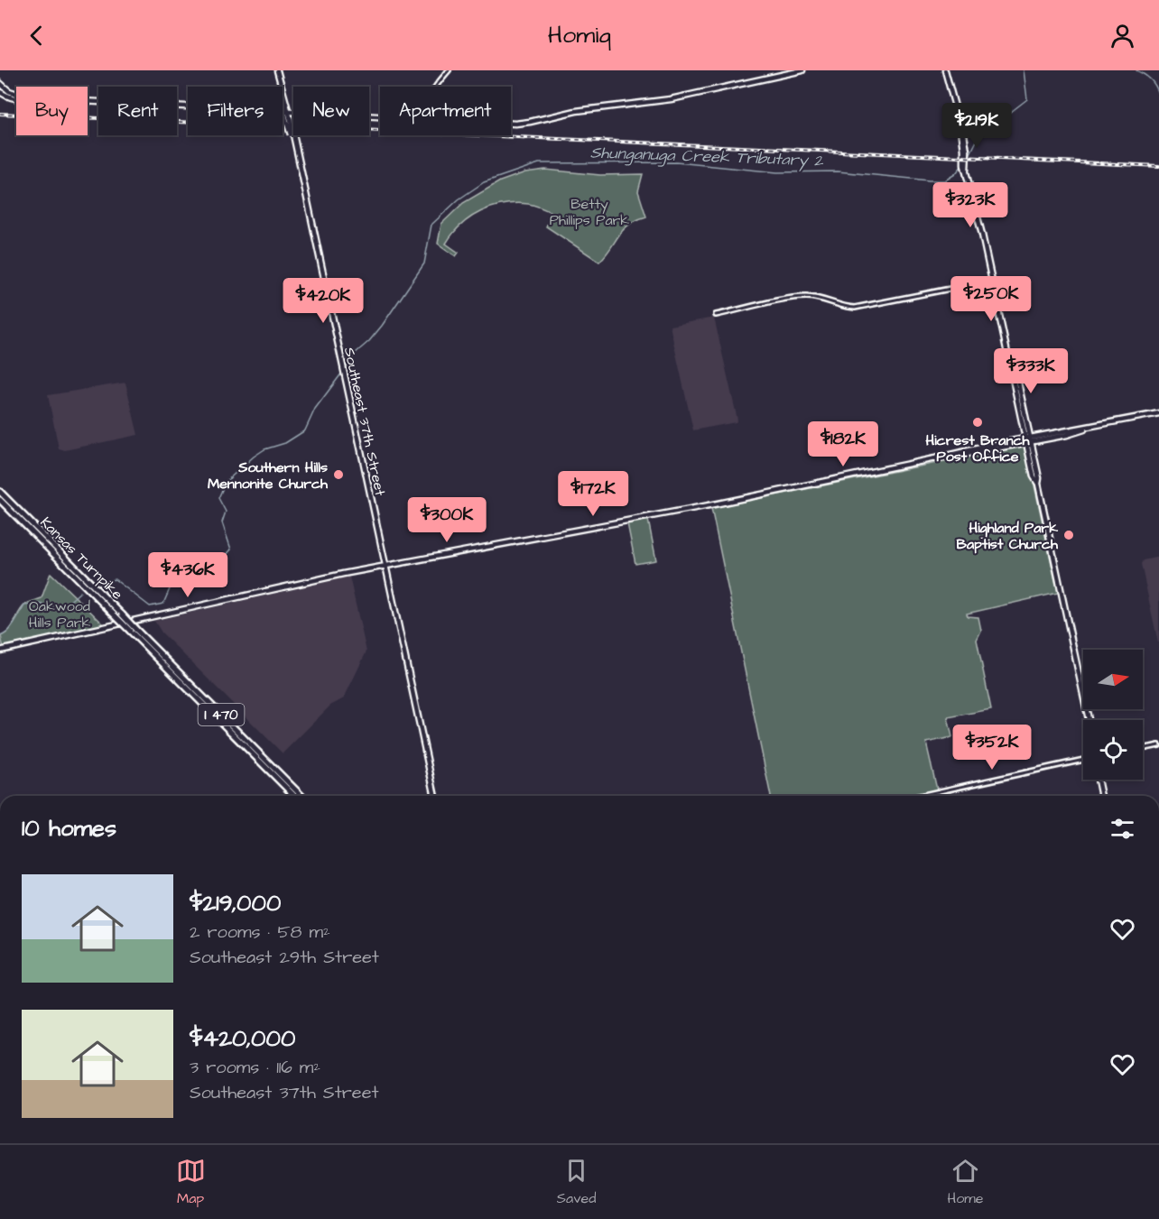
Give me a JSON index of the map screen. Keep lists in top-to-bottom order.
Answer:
{
  "streets": {
    "highway": ["Kansas Turnpike", "I 470"],
    "main road": ["Southeast 37th Street"]
  },
  "water": ["Shunganuga Creek Tributary 2"],
  "parks": ["Betty Phillips Park", "Oakwood Hills Park"],
  "places": ["Hicrest Branch Post Office", "Southern Hills Mennonite Church", "Highland Park Baptist Church"],
  "north": "right",
  "page": {
    "header": "Homiq",
    "chip": [
      "Buy",
      "Rent",
      "Filters",
      "New",
      "Apartment"
    ],
    "price": [
      "$219K",
      "$323K",
      "$250K",
      "$420K",
      "$333K",
      "$182K",
      "$172K",
      "$300K",
      "$436K",
      "$352K"
    ],
    "heading": "10 homes",
    "list": [
      {
        "name": "$219,000",
        "note": "2 rooms · 58 m² · Southeast 29th Street"
      },
      {
        "name": "$420,000",
        "note": "3 rooms · 116 m² · Southeast 37th Street"
      }
    ],
    "tabs": ["Map", "Saved", "Home"]
  }
}
